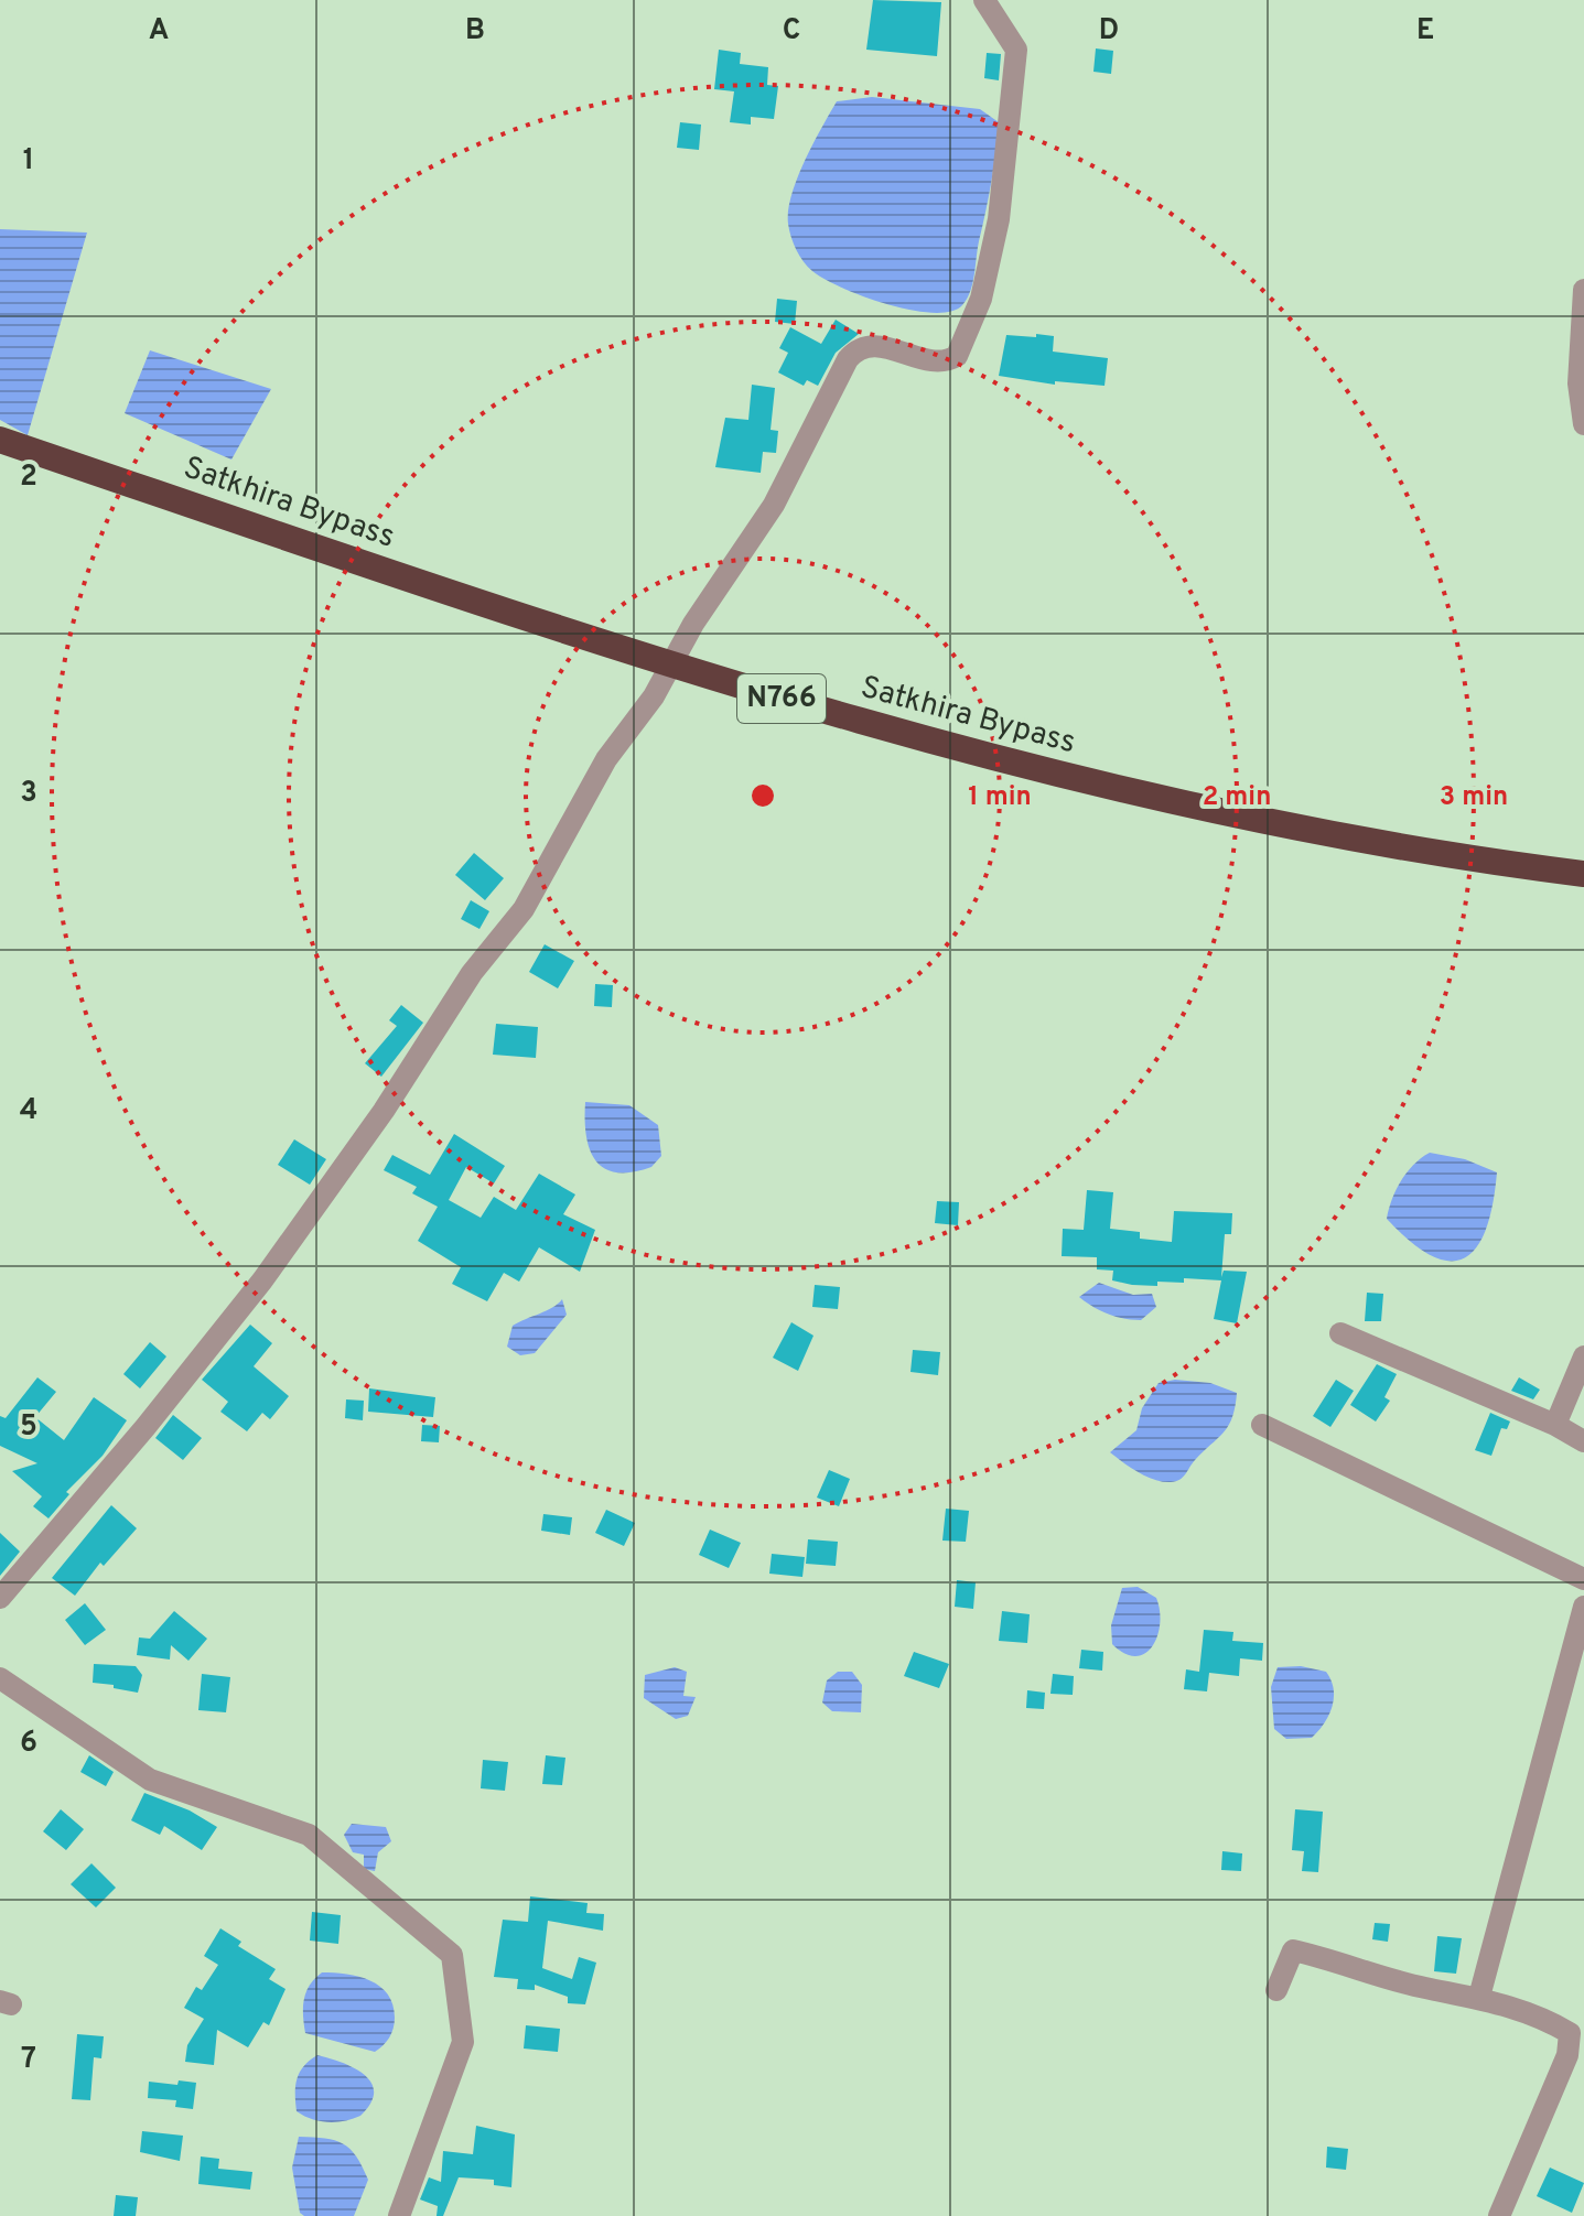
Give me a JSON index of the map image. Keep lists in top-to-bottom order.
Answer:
{
  "streets": {
    "highway": ["Satkhira Bypass", "N766"]
  },
  "grid": {
    "columns": [
      "A",
      "B",
      "C",
      "D",
      "E"
    ],
    "rows": [
      "1",
      "2",
      "3",
      "4",
      "5",
      "6",
      "7"
    ]
  },
  "rings": ["1 min", "2 min", "3 min"]
}
